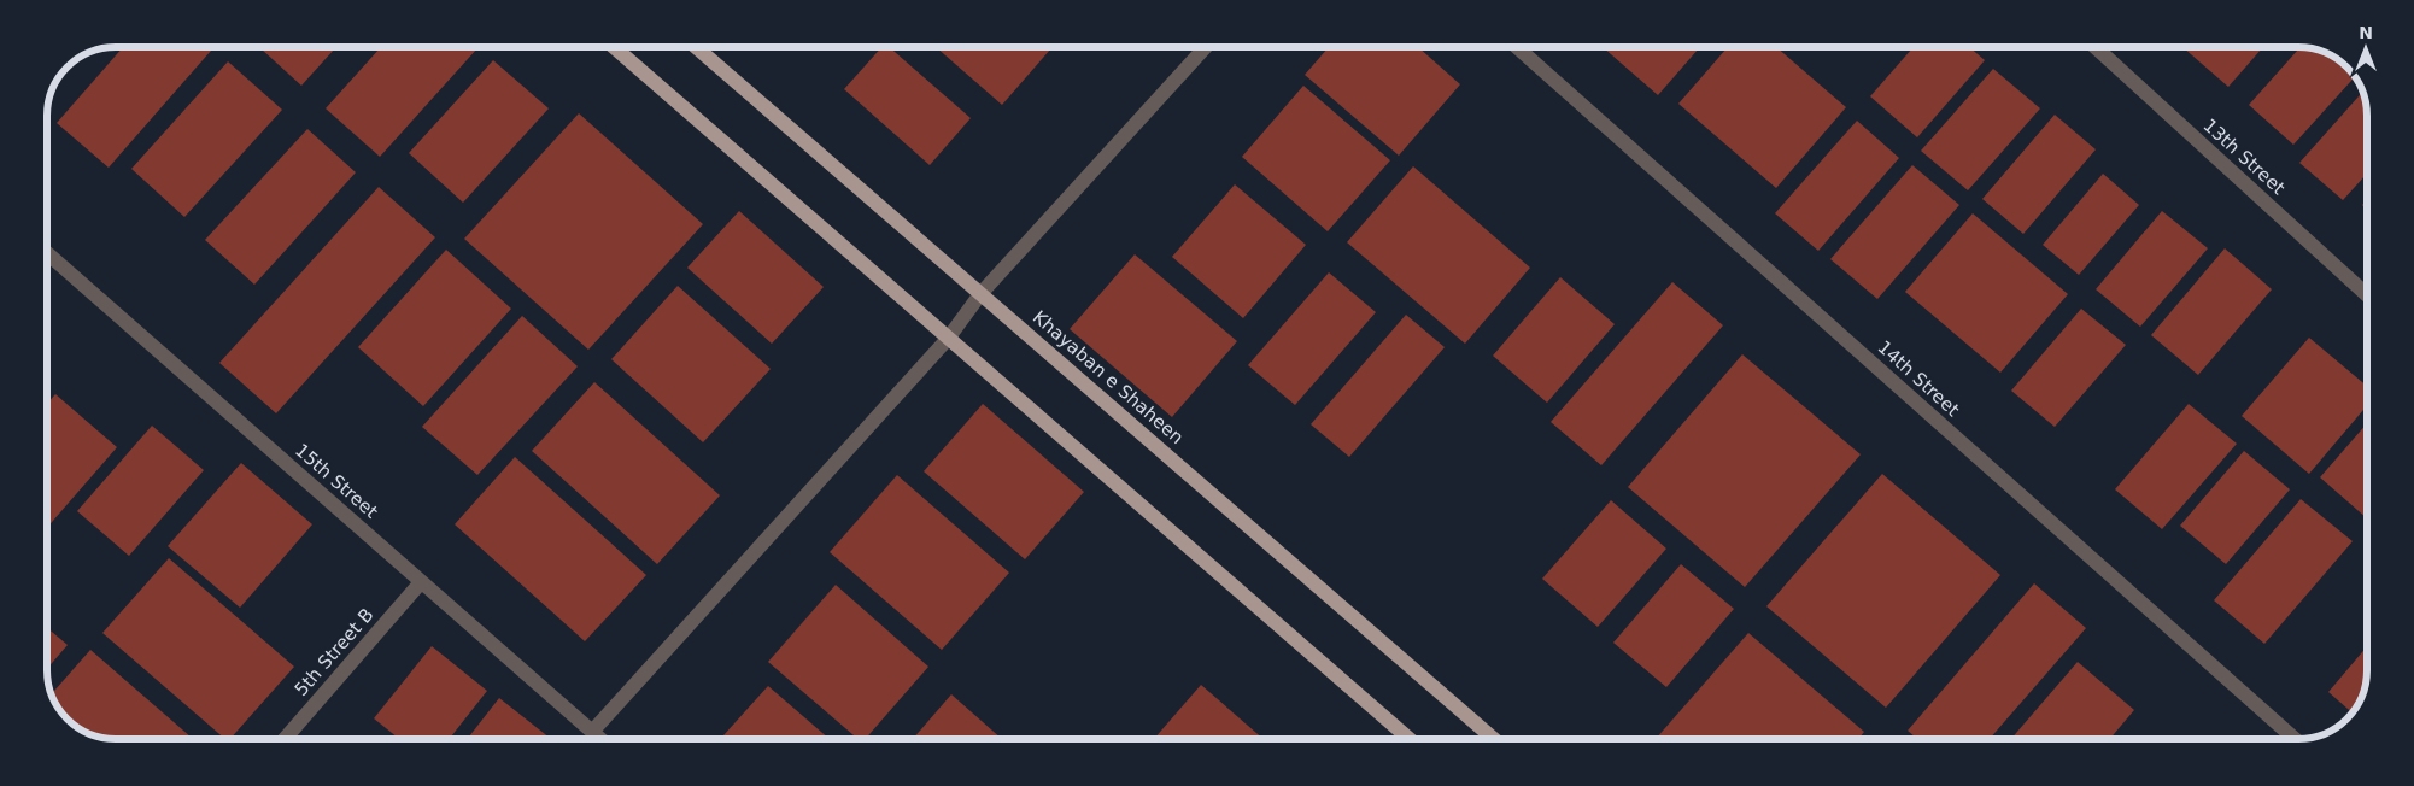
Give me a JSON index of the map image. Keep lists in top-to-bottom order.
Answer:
{
  "streets": {
    "main road": ["Khayaban e Shaheen"],
    "street": [
      "13th Street",
      "14th Street",
      "15th Street",
      "5th Street B"
    ]
  },
  "crossings": [
    ["15th Street", "5th Street B"]
  ],
  "north": "top"
}
